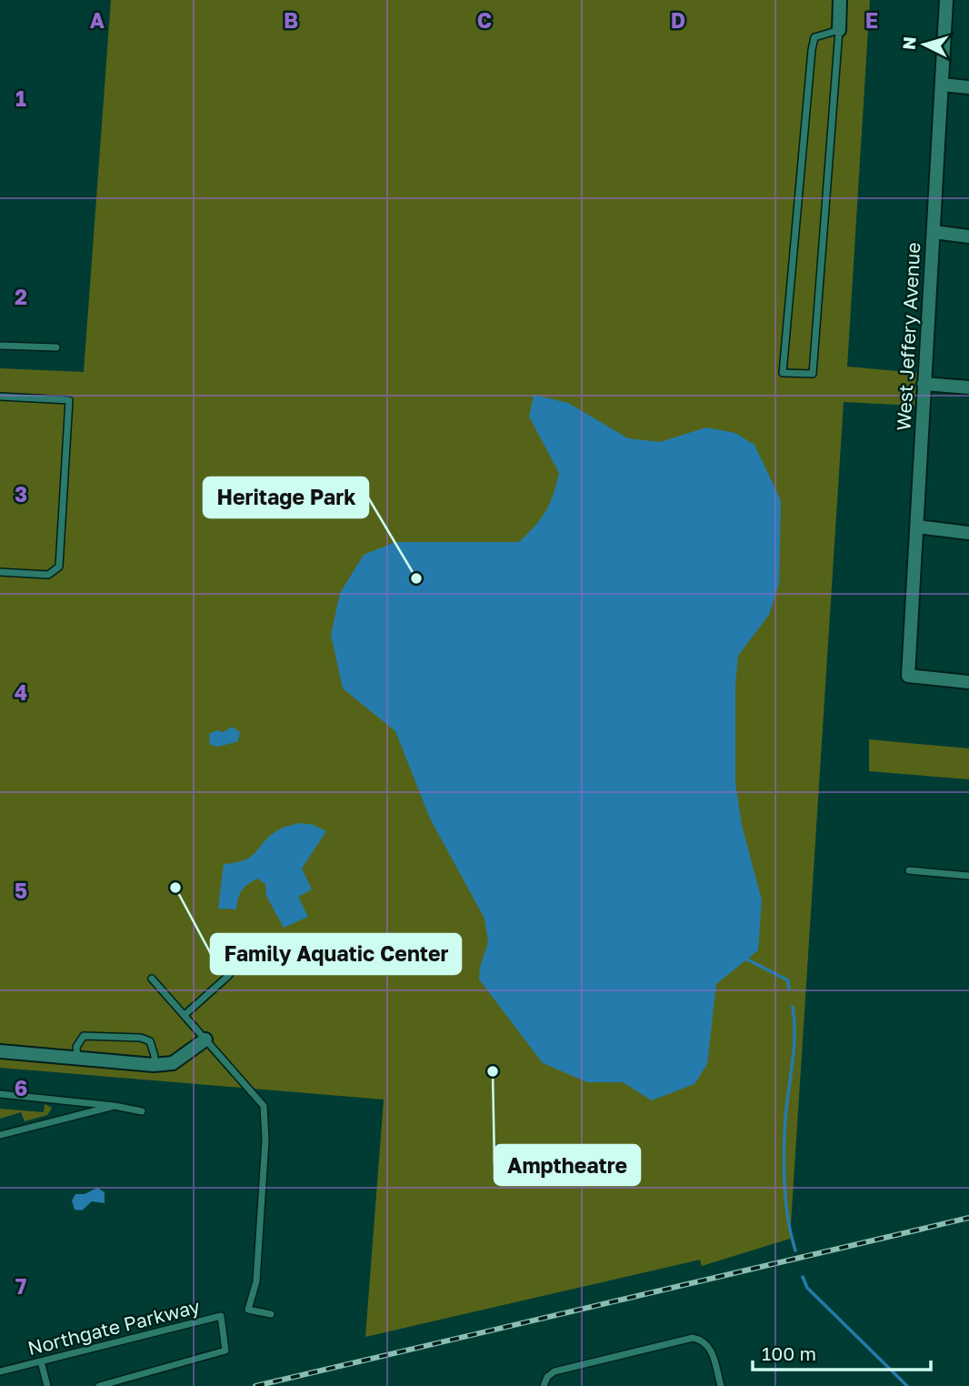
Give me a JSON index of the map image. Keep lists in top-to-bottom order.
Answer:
{
  "streets": {
    "street": ["West Jeffery Avenue"],
    "lane": ["Northgate Parkway"]
  },
  "places": ["Heritage Park", "Family Aquatic Center", "Amptheatre"],
  "scale_bar": "100 m",
  "north": "left",
  "grid": {
    "columns": [
      "A",
      "B",
      "C",
      "D",
      "E"
    ],
    "rows": [
      "1",
      "2",
      "3",
      "4",
      "5",
      "6",
      "7"
    ]
  }
}
